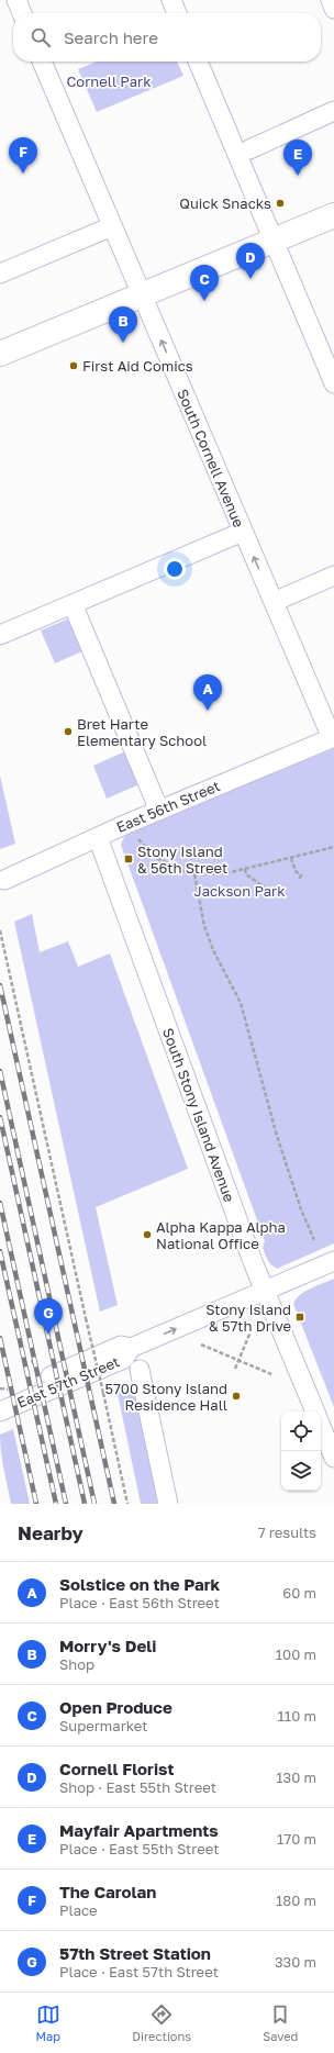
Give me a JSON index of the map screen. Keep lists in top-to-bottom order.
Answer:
{
  "streets": {
    "street": [
      "South Cornell Avenue",
      "East 56th Street",
      "South Stony Island Avenue",
      "East 57th Street"
    ]
  },
  "crossings": [
    ["South Cornell Avenue", "East 56th Street"],
    ["East 56th Street", "South Stony Island Avenue"],
    ["South Stony Island Avenue", "East 57th Street"]
  ],
  "parks": ["Cornell Park", "Jackson Park"],
  "places": {
    "other": [
      "Quick Snacks",
      "First Aid Comics",
      "Bret Harte Elementary School",
      "Alpha Kappa Alpha National Office",
      "5700 Stony Island Residence Hall"
    ],
    "transit": ["Stony Island & 56th Street", "Stony Island & 57th Drive"]
  },
  "page": {
    "search": "Search here",
    "pins": [
      "F",
      "E",
      "D",
      "C",
      "B",
      "A",
      "G"
    ],
    "heading": ["Nearby", "7 results"],
    "list": [
      {
        "mark": "A",
        "name": "Solstice on the Park",
        "note": "Place · East 56th Street",
        "value": "60 m"
      },
      {
        "mark": "B",
        "name": "Morry's Deli",
        "note": "Shop",
        "value": "100 m"
      },
      {
        "mark": "C",
        "name": "Open Produce",
        "note": "Supermarket",
        "value": "110 m"
      },
      {
        "mark": "D",
        "name": "Cornell Florist",
        "note": "Shop · East 55th Street",
        "value": "130 m"
      },
      {
        "mark": "E",
        "name": "Mayfair Apartments",
        "note": "Place · East 55th Street",
        "value": "170 m"
      },
      {
        "mark": "F",
        "name": "The Carolan",
        "note": "Place",
        "value": "180 m"
      },
      {
        "mark": "G",
        "name": "57th Street Station",
        "note": "Place · East 57th Street",
        "value": "330 m"
      }
    ],
    "nav": ["Map", "Directions", "Saved"]
  }
}
